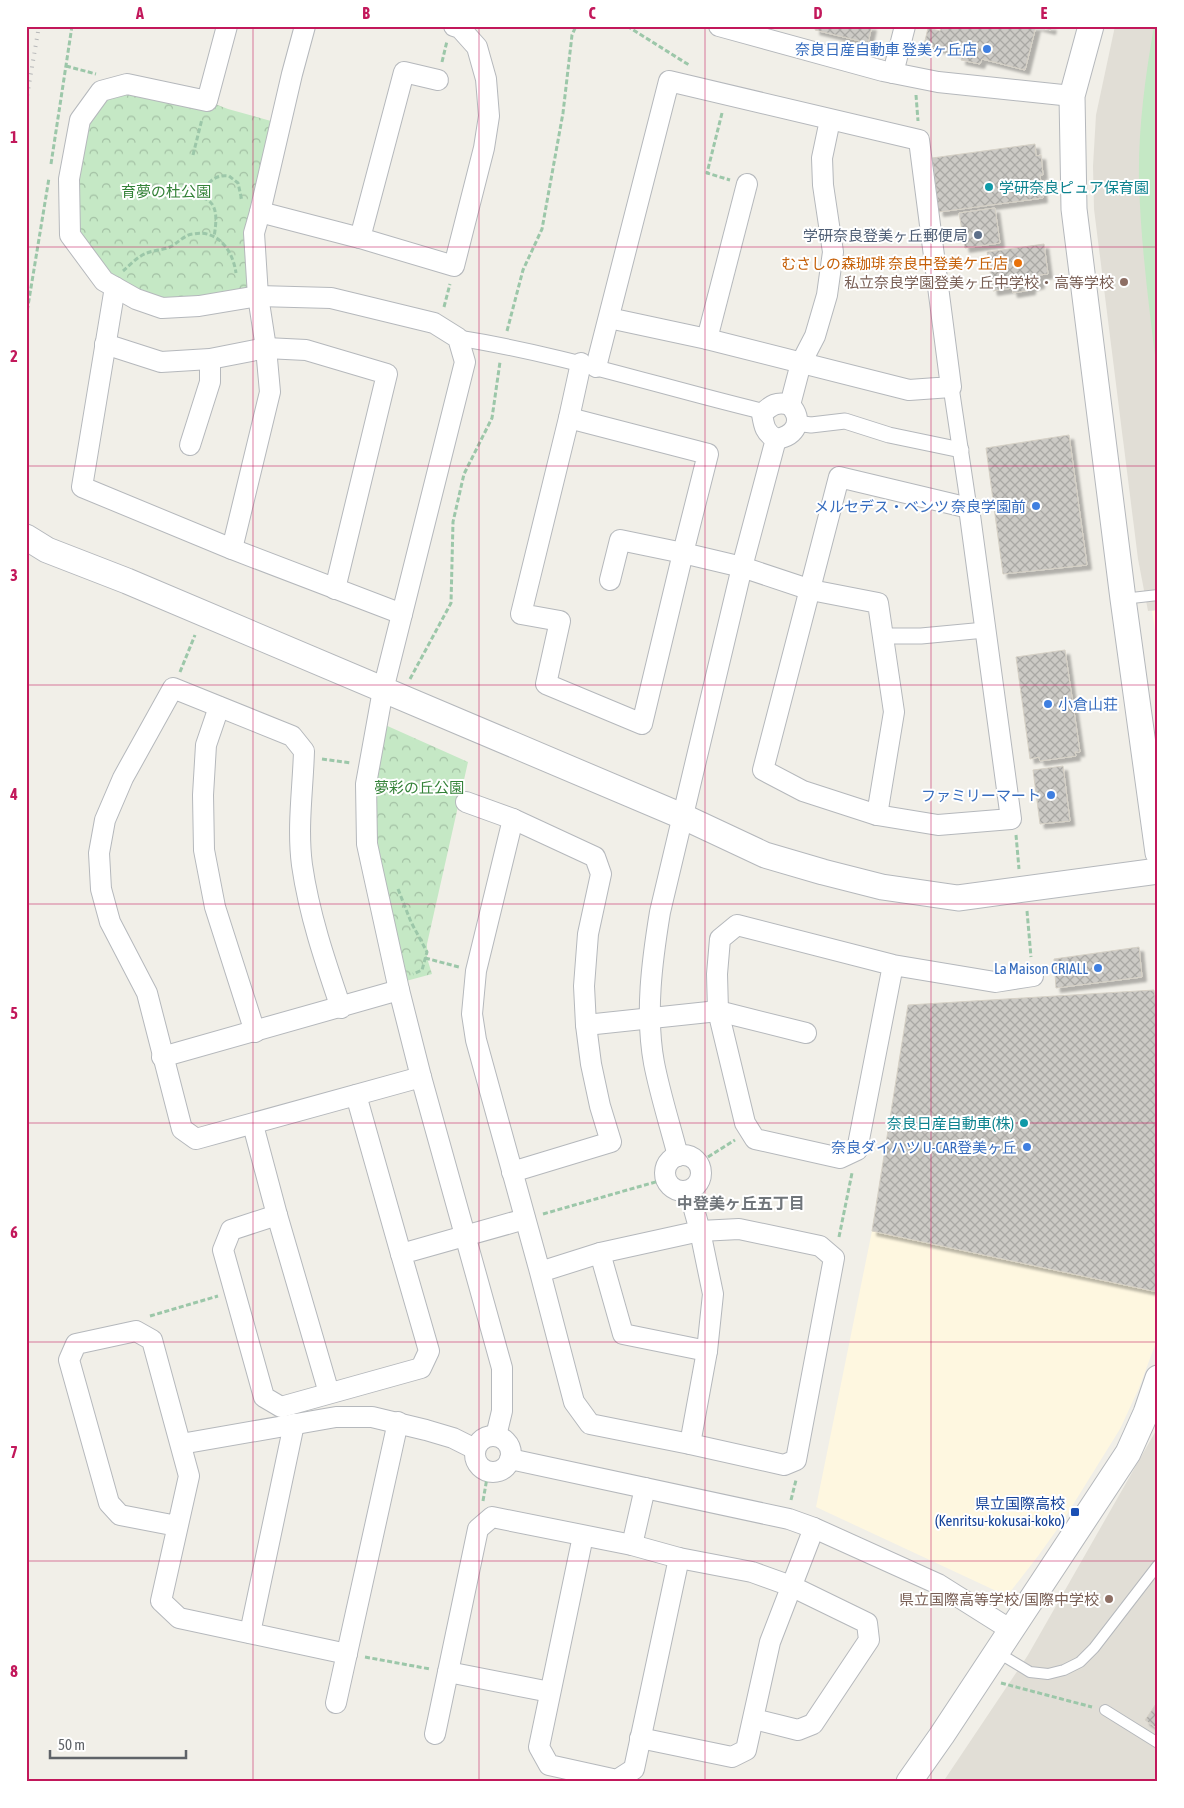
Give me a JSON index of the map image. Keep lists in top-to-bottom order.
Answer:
{
  "districts": ["中登美ヶ丘五丁目"],
  "parks": ["育夢の杜公園", "夢彩の丘公園"],
  "places": {
    "other": [
      "奈良日産自動車 登美ヶ丘店",
      "学研奈良ピュア保育園",
      "学研奈良登美ヶ丘郵便局",
      "むさしの森珈琲 奈良中登美ケ丘店",
      "私立奈良学園登美ヶ丘中学校・高等学校",
      "メルセデス・ベンツ 奈良学園前",
      "小倉山荘",
      "ファミリーマート",
      "La Maison CRIALL",
      "奈良日産自動車(株)",
      "奈良ダイハツ U-CAR登美ヶ丘",
      "県立国際高等学校/国際中学校"
    ],
    "transit": ["県立国際高校 (Kenritsu-kokusai-koko)"]
  },
  "scale_bar": "50 m",
  "grid": {
    "columns": [
      "A",
      "B",
      "C",
      "D",
      "E"
    ],
    "rows": [
      "1",
      "2",
      "3",
      "4",
      "5",
      "6",
      "7",
      "8"
    ]
  }
}
